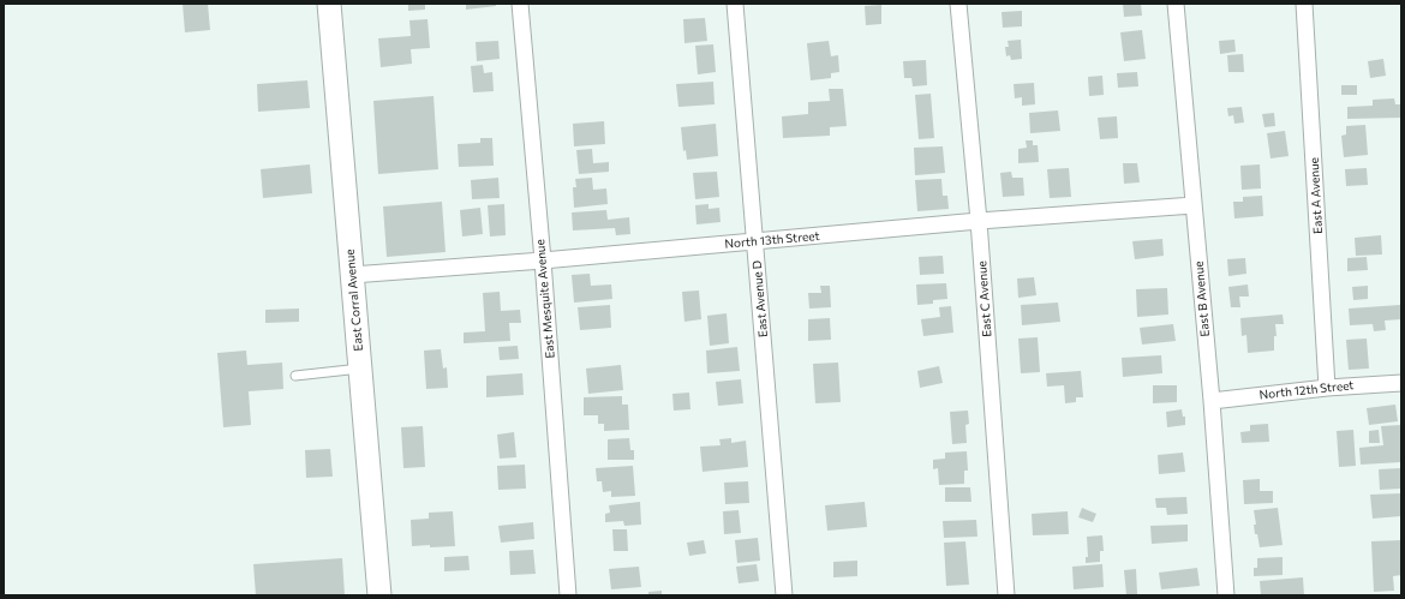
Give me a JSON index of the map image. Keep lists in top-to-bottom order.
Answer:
{
  "streets": {
    "main road": ["East Corral Avenue"],
    "street": [
      "East A Avenue",
      "North 13th Street",
      "East Mesquite Avenue",
      "East Avenue D",
      "East C Avenue",
      "East B Avenue",
      "North 12th Street"
    ]
  },
  "crossings": [
    ["East A Avenue", "North 12th Street"],
    ["North 13th Street", "East Mesquite Avenue"],
    ["North 13th Street", "East Avenue D"],
    ["North 13th Street", "East C Avenue"],
    ["North 13th Street", "East B Avenue"],
    ["North 13th Street", "East Corral Avenue"],
    ["East B Avenue", "North 12th Street"]
  ]
}
